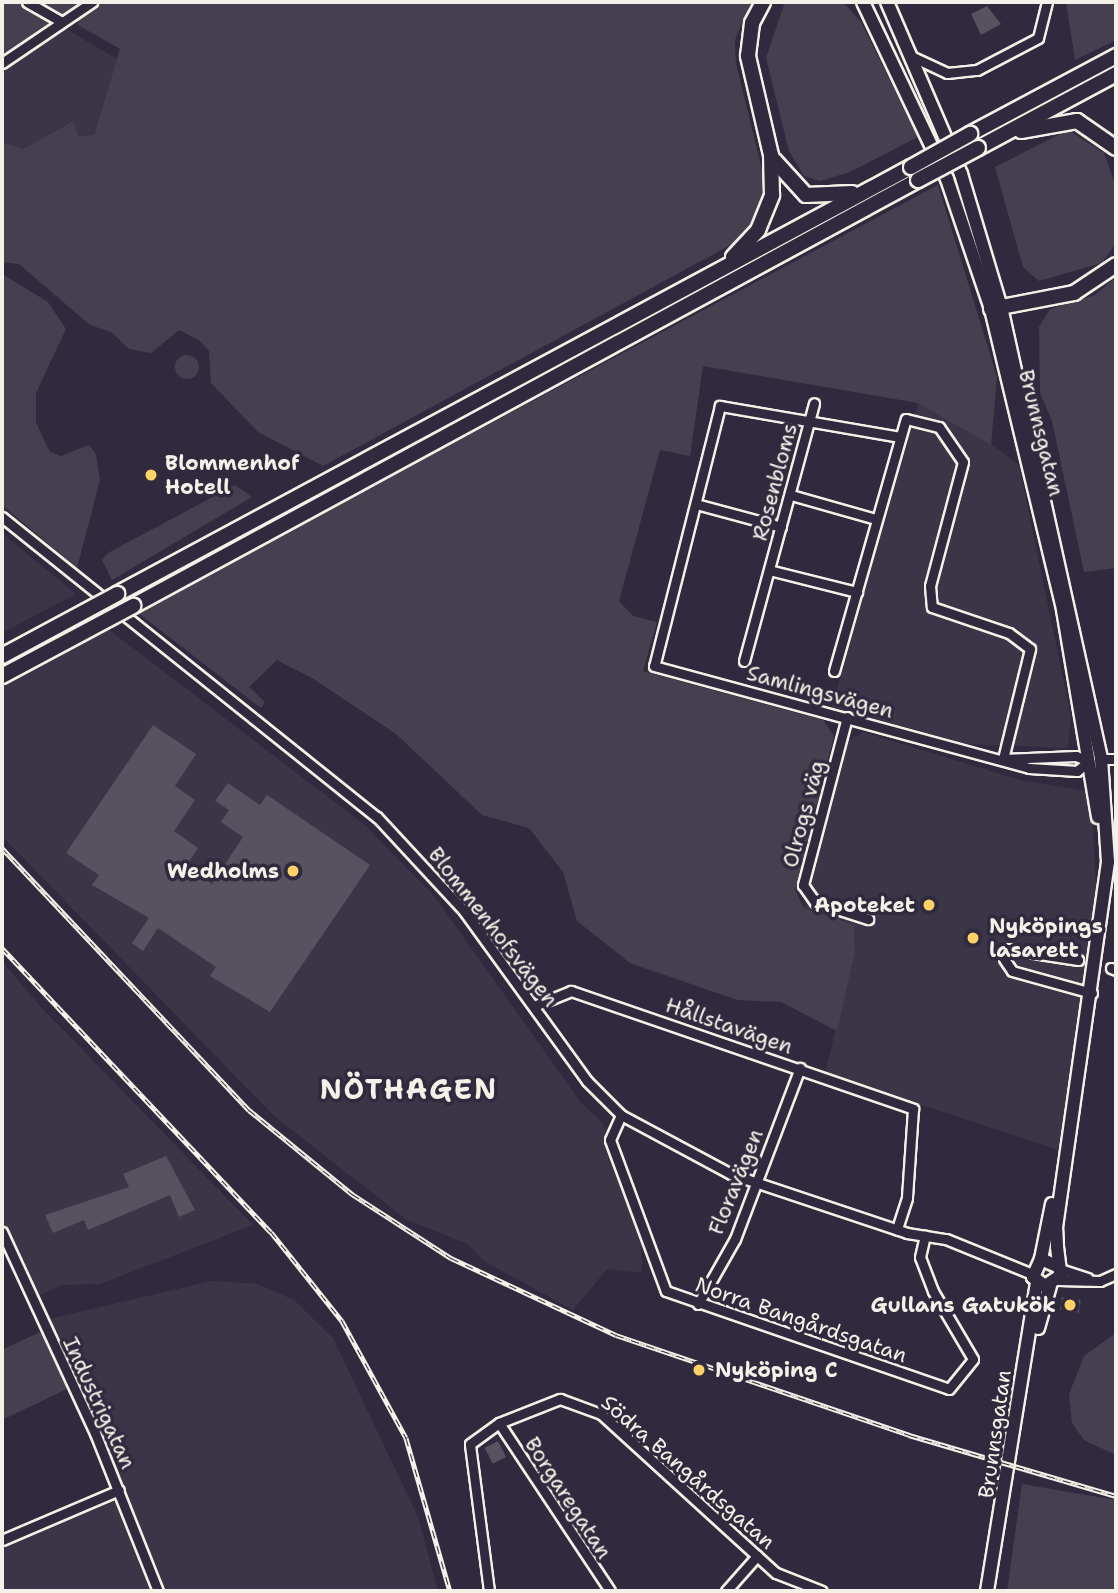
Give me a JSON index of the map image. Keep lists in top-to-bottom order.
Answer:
{
  "streets": {
    "main road": ["Brunnsgatan"],
    "street": [
      "Rosenbloms",
      "Samlingsvägen",
      "Olrogs väg",
      "Blommenhofsvägen",
      "Hållstavägen",
      "Floravägen",
      "Norra Bangårdsgatan",
      "Industrigatan",
      "Södra Bangårdsgatan",
      "Borgaregatan"
    ]
  },
  "crossings": [
    ["Brunnsgatan", "Samlingsvägen"],
    ["Brunnsgatan", "Blommenhofsvägen"],
    ["Samlingsvägen", "Olrogs väg"],
    ["Blommenhofsvägen", "Hållstavägen"],
    ["Blommenhofsvägen", "Floravägen"],
    ["Blommenhofsvägen", "Norra Bangårdsgatan"],
    ["Hållstavägen", "Floravägen"],
    ["Floravägen", "Norra Bangårdsgatan"],
    ["Södra Bangårdsgatan", "Borgaregatan"]
  ],
  "districts": ["NÖTHAGEN"],
  "places": [
    "Blommenhof Hotell",
    "Wedholms",
    "Apoteket",
    "Nyköpings lasarett",
    "Gullans Gatukök",
    "Nyköping C"
  ]
}
